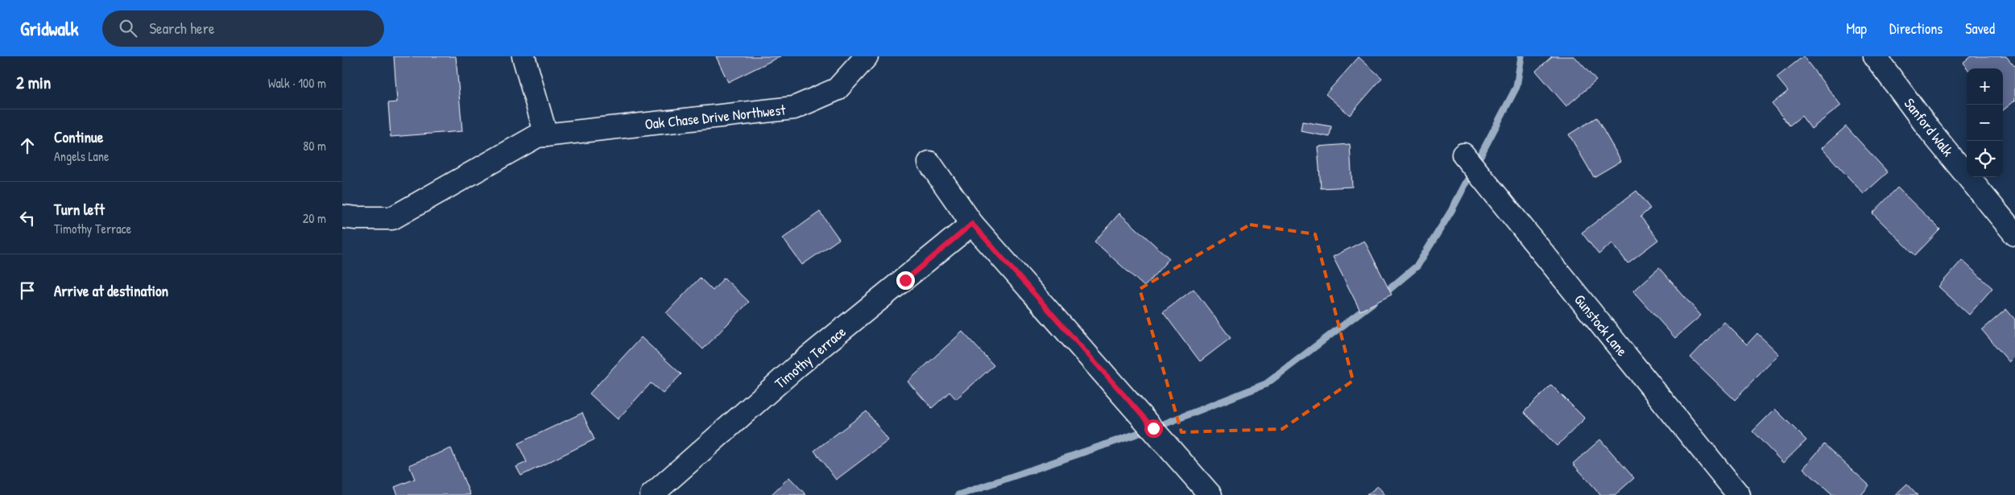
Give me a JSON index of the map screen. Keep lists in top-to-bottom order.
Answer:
{
  "streets": {
    "street": [
      "Oak Chase Drive Northwest",
      "Sanford Walk",
      "Gunstock Lane",
      "Timothy Terrace"
    ]
  },
  "page": {
    "header": "Gridwalk",
    "search": "Search here",
    "nav": ["Map", "Directions", "Saved"],
    "heading": ["2 min", "Walk · 100 m"],
    "map_buttons": ["+", "−"],
    "list": [
      ["Continue", "Angels Lane", "80 m"],
      ["Turn left", "Timothy Terrace", "20 m"],
      "Arrive at destination"
    ]
  }
}
